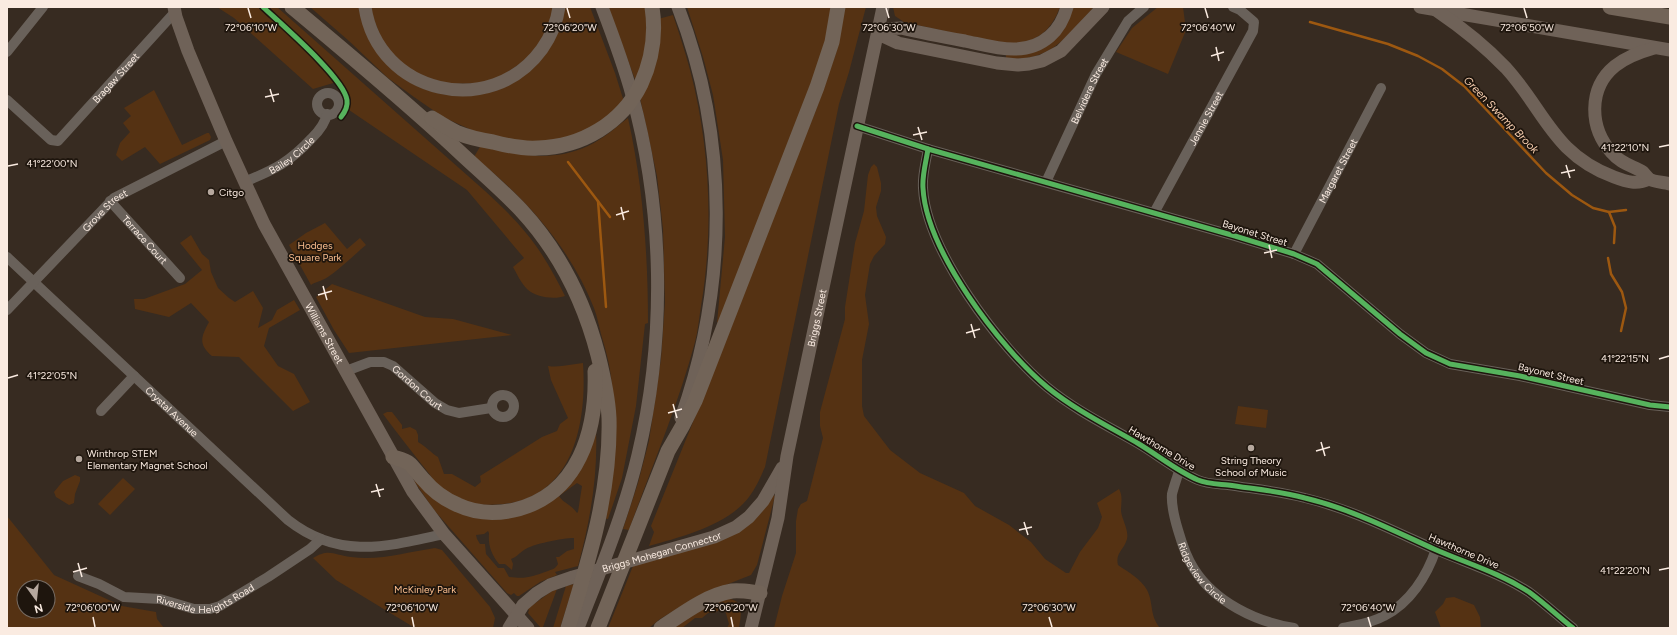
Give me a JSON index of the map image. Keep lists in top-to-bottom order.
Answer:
{
  "streets": {
    "main road": ["Briggs Street", "Williams Street", "Briggs Mohegan Connector"],
    "street": [
      "Bragaw Street",
      "Belvidere Street",
      "Jennie Street",
      "Bailey Circle",
      "Margaret Street",
      "Grove Street",
      "Bayonet Street",
      "Terrace Court",
      "Gordon Court",
      "Crystal Avenue",
      "Hawthorne Drive",
      "Ridgeview Circle",
      "Riverside Heights Road"
    ]
  },
  "crossings": [
    ["Bragaw Street", "Williams Street"],
    ["Belvidere Street", "Bayonet Street"],
    ["Jennie Street", "Bayonet Street"],
    ["Bailey Circle", "Williams Street"],
    ["Margaret Street", "Bayonet Street"],
    ["Grove Street", "Terrace Court"],
    ["Grove Street", "Williams Street"],
    ["Grove Street", "Crystal Avenue"],
    ["Bayonet Street", "Briggs Street"],
    ["Bayonet Street", "Hawthorne Drive"],
    ["Briggs Street", "Briggs Mohegan Connector"],
    ["Williams Street", "Gordon Court"],
    ["Williams Street", "Crystal Avenue"],
    ["Williams Street", "Briggs Mohegan Connector"],
    ["Crystal Avenue", "Riverside Heights Road"],
    ["Hawthorne Drive", "Ridgeview Circle"]
  ],
  "water": ["Green Swamp Brook"],
  "parks": ["Hodges Square Park", "McKinley Park"],
  "places": ["Citgo", "String Theory School of Music", "Winthrop STEM Elementary Magnet School"],
  "north": "bottom",
  "coordinates": [
    "72°06'10\"W",
    "72°06'20\"W",
    "72°06'30\"W",
    "72°06'40\"W",
    "72°06'50\"W",
    "41°22'10\"N",
    "41°22'00\"N",
    "41°22'15\"N",
    "41°22'05\"N",
    "41°22'20\"N",
    "72°06'00\"W"
  ]
}
